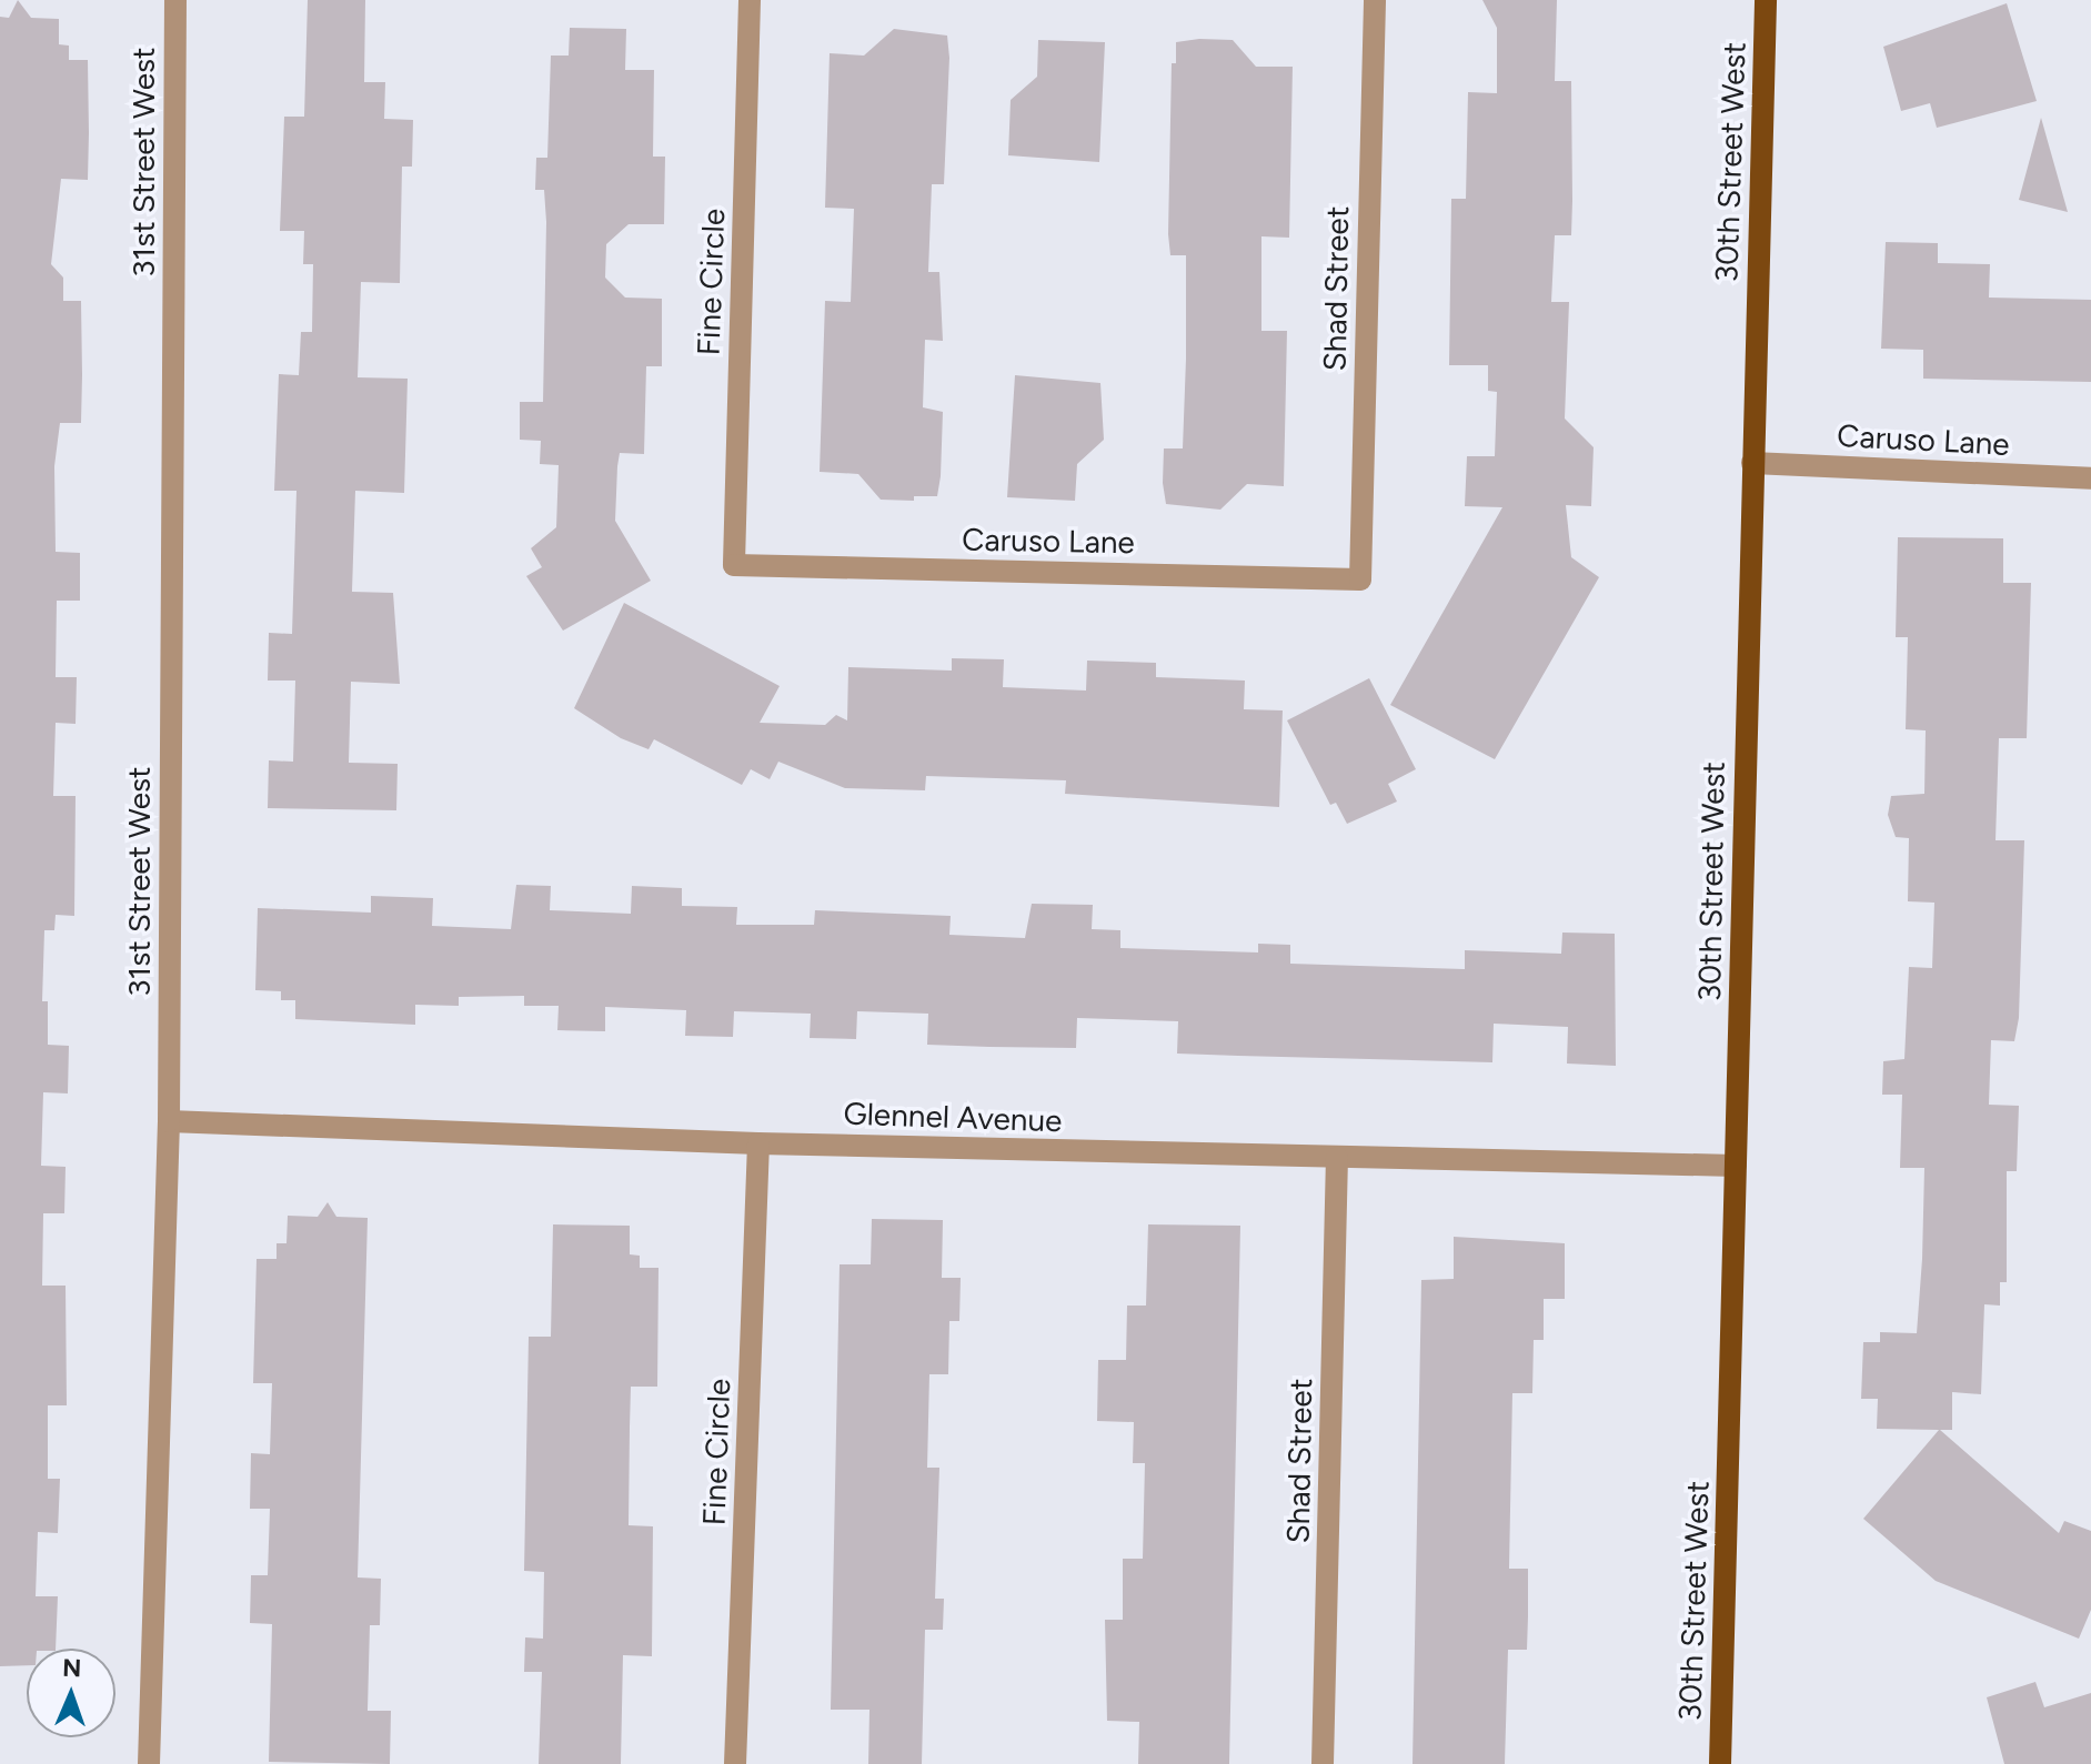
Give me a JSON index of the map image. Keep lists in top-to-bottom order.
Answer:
{
  "streets": {
    "main road": ["30th Street West"],
    "street": [
      "31st Street West",
      "Fine Circle",
      "Shad Street",
      "Caruso Lane",
      "Glennel Avenue"
    ]
  },
  "crossings": [
    ["31st Street West", "Glennel Avenue"],
    ["30th Street West", "Caruso Lane"],
    ["30th Street West", "Glennel Avenue"],
    ["Fine Circle", "Caruso Lane"],
    ["Fine Circle", "Glennel Avenue"],
    ["Shad Street", "Caruso Lane"],
    ["Shad Street", "Glennel Avenue"]
  ],
  "north": "top"
}
